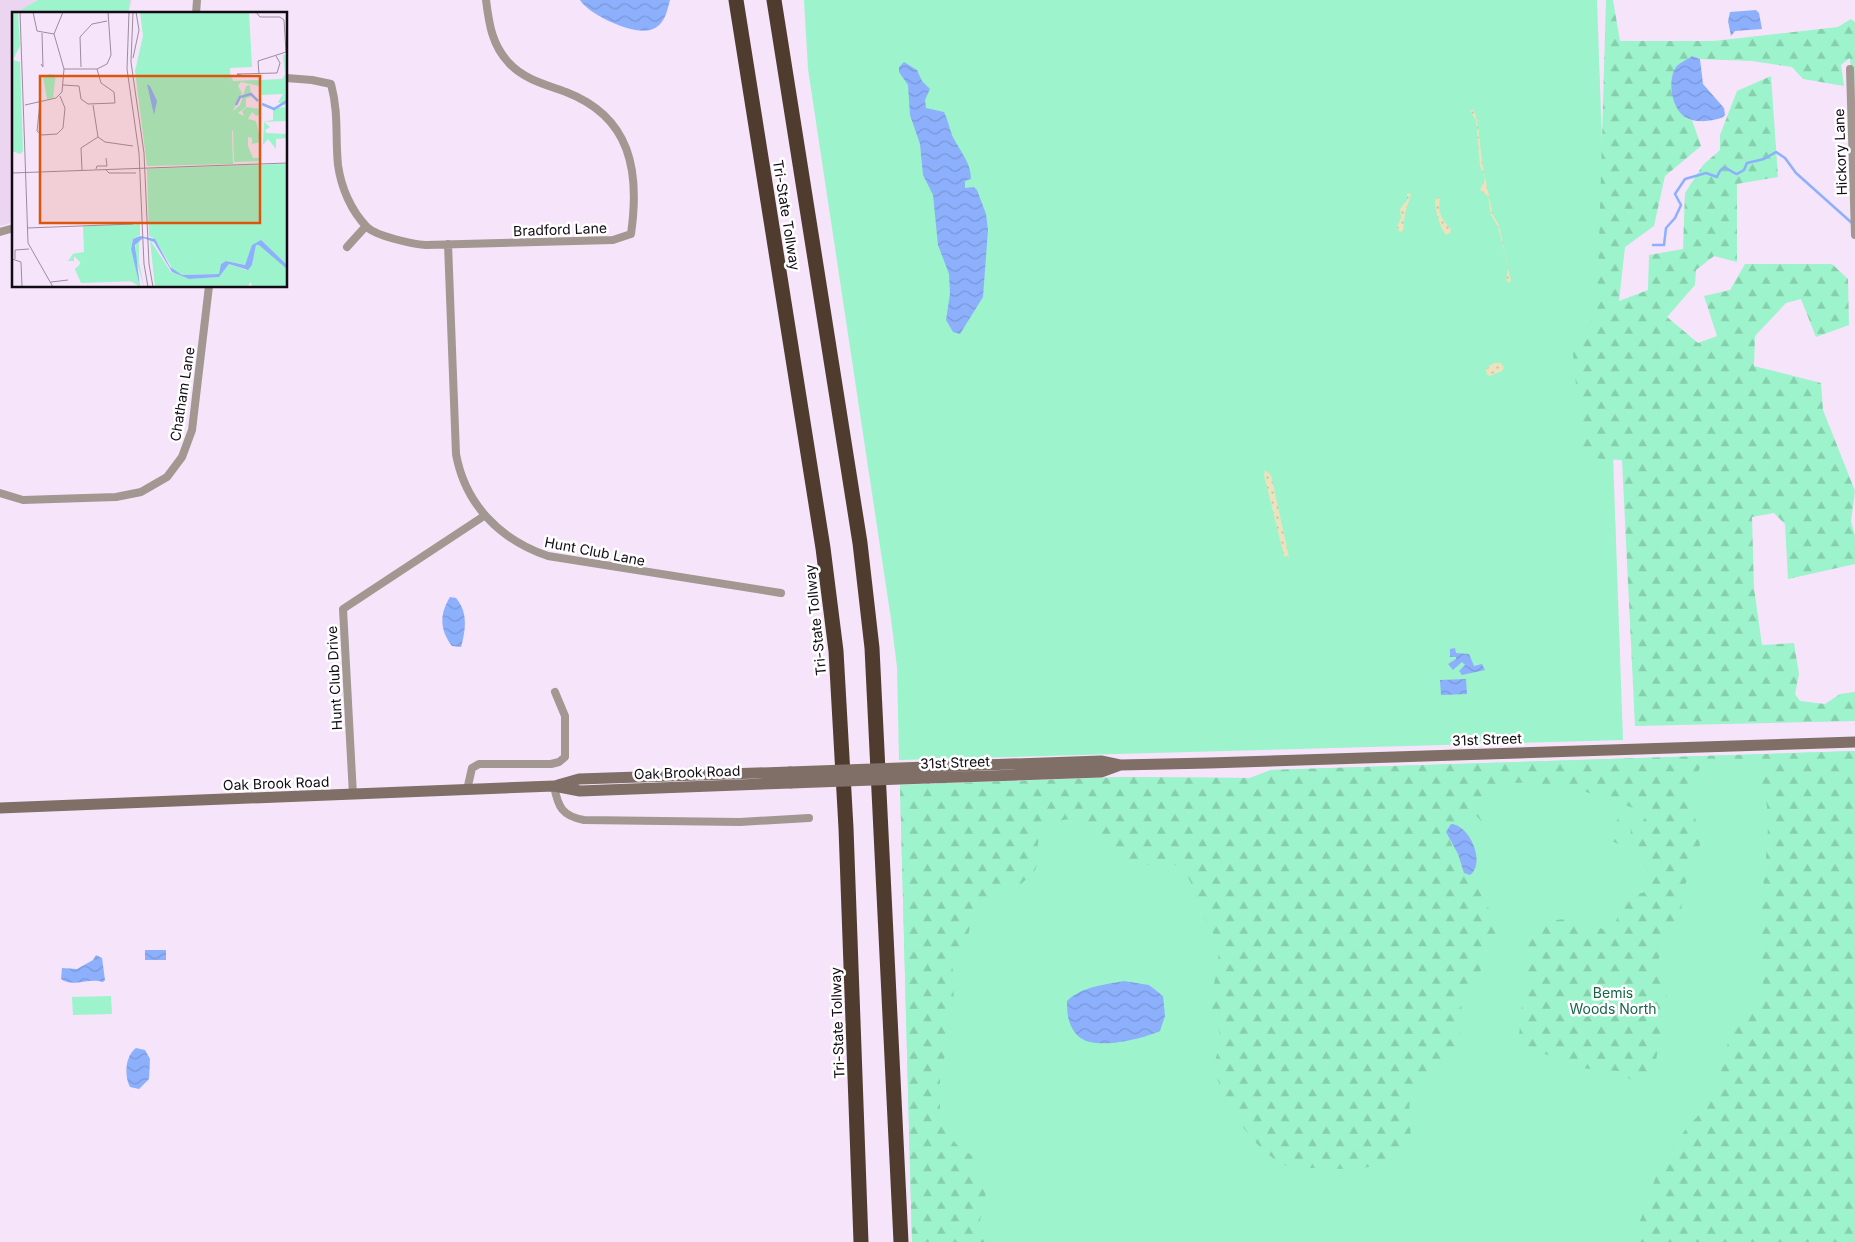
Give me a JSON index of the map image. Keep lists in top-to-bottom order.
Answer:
{
  "streets": {
    "highway": ["Tri-State Tollway"],
    "main road": ["31st Street", "Oak Brook Road"],
    "street": [
      "Hickory Lane",
      "Bradford Lane",
      "Chatham Lane",
      "Hunt Club Lane",
      "Hunt Club Drive"
    ]
  },
  "crossings": [
    ["Bradford Lane", "Hunt Club Lane"],
    ["Hunt Club Lane", "Hunt Club Drive"],
    ["Hunt Club Drive", "Oak Brook Road"],
    ["31st Street", "Oak Brook Road"]
  ],
  "parks": ["Bemis Woods North"]
}
